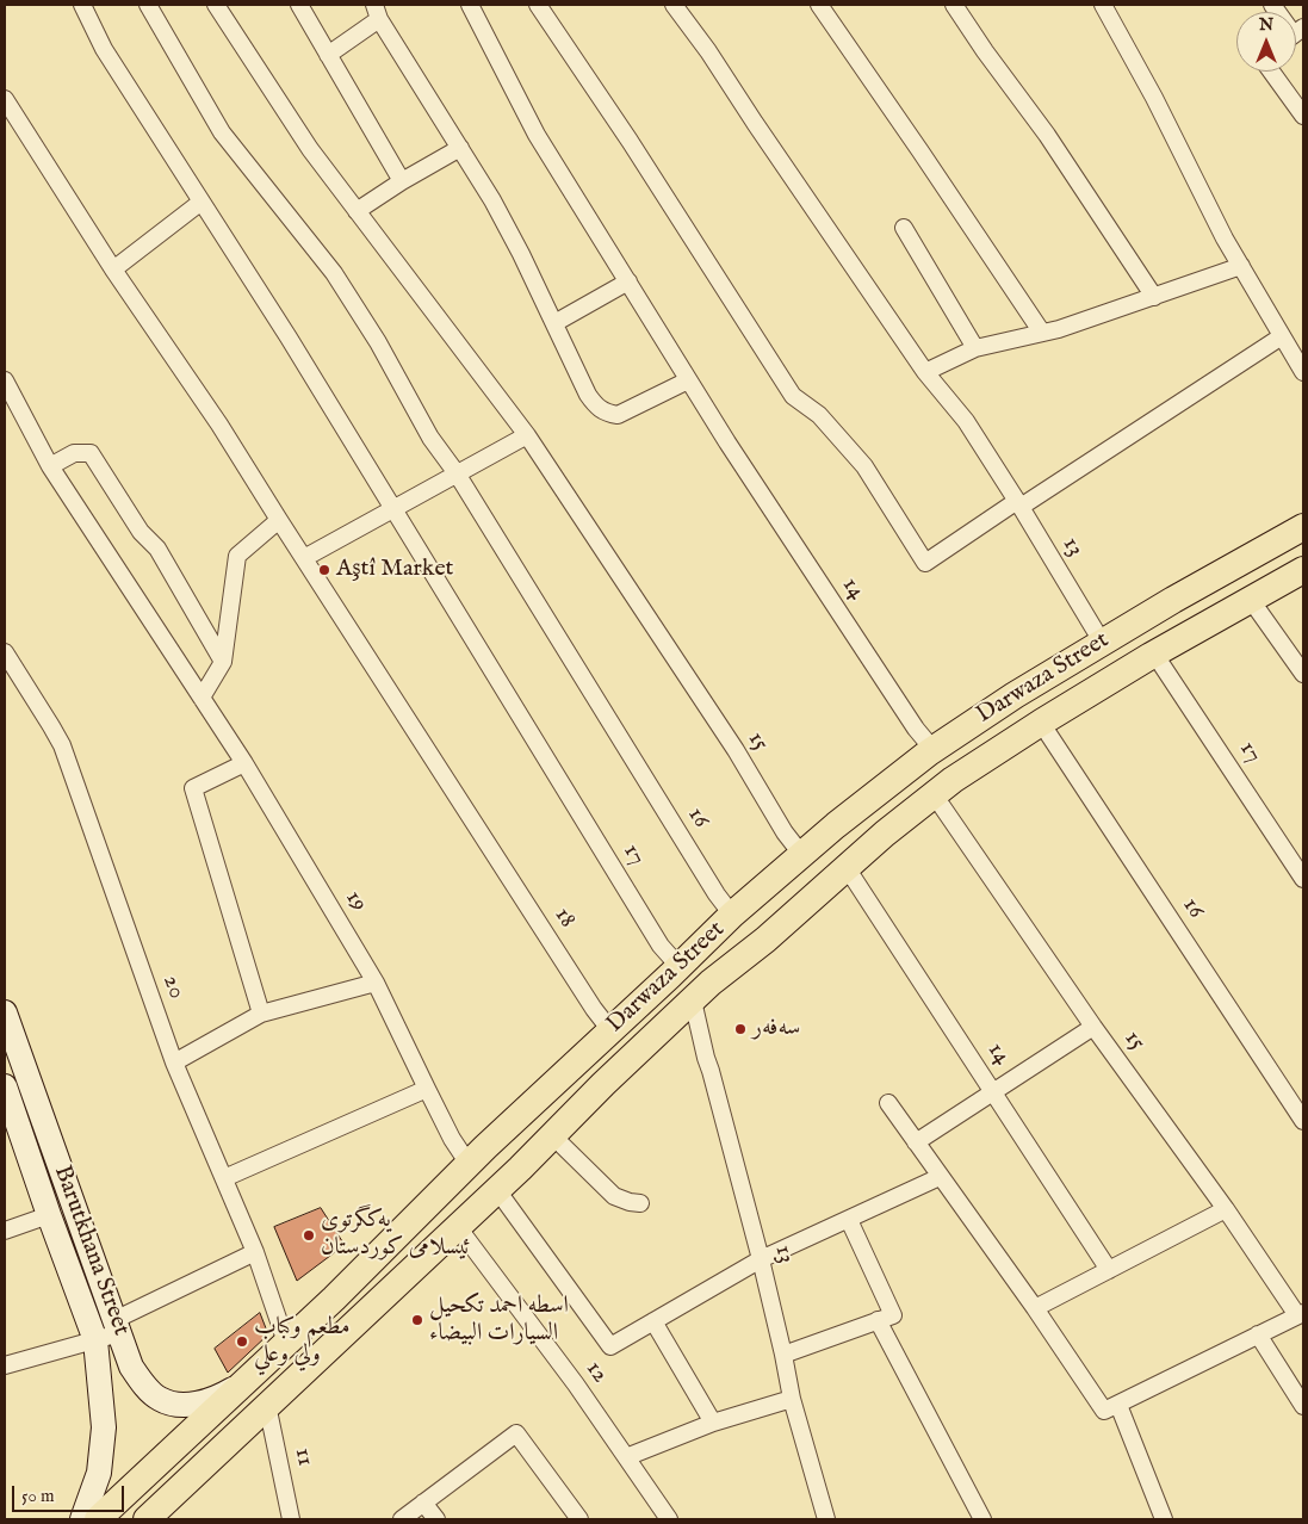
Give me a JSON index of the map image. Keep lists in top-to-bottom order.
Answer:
{
  "streets": {
    "main road": ["Darwaza Street", "Barutkhana Street"],
    "street": [
      "13",
      "14",
      "15",
      "17",
      "16",
      "19",
      "18",
      "20",
      "12",
      "11"
    ]
  },
  "crossings": [
    ["13", "Darwaza Street"],
    ["14", "Darwaza Street"],
    ["Darwaza Street", "15"],
    ["Darwaza Street", "17"],
    ["Darwaza Street", "16"],
    ["Darwaza Street", "19"],
    ["Darwaza Street", "18"],
    ["Darwaza Street", "20"],
    ["Darwaza Street", "Barutkhana Street"],
    ["Darwaza Street", "12"],
    ["Darwaza Street", "11"]
  ],
  "places": [
    "Aştî Market",
    "سەفەر",
    "یەکگرتوی ئیسلامی کوردستان",
    "اسطه احمد تكحيل السيارات البيضاء",
    "مطعم وكباب ولي وعلي"
  ],
  "scale_bar": "50 m",
  "north": "top"
}
